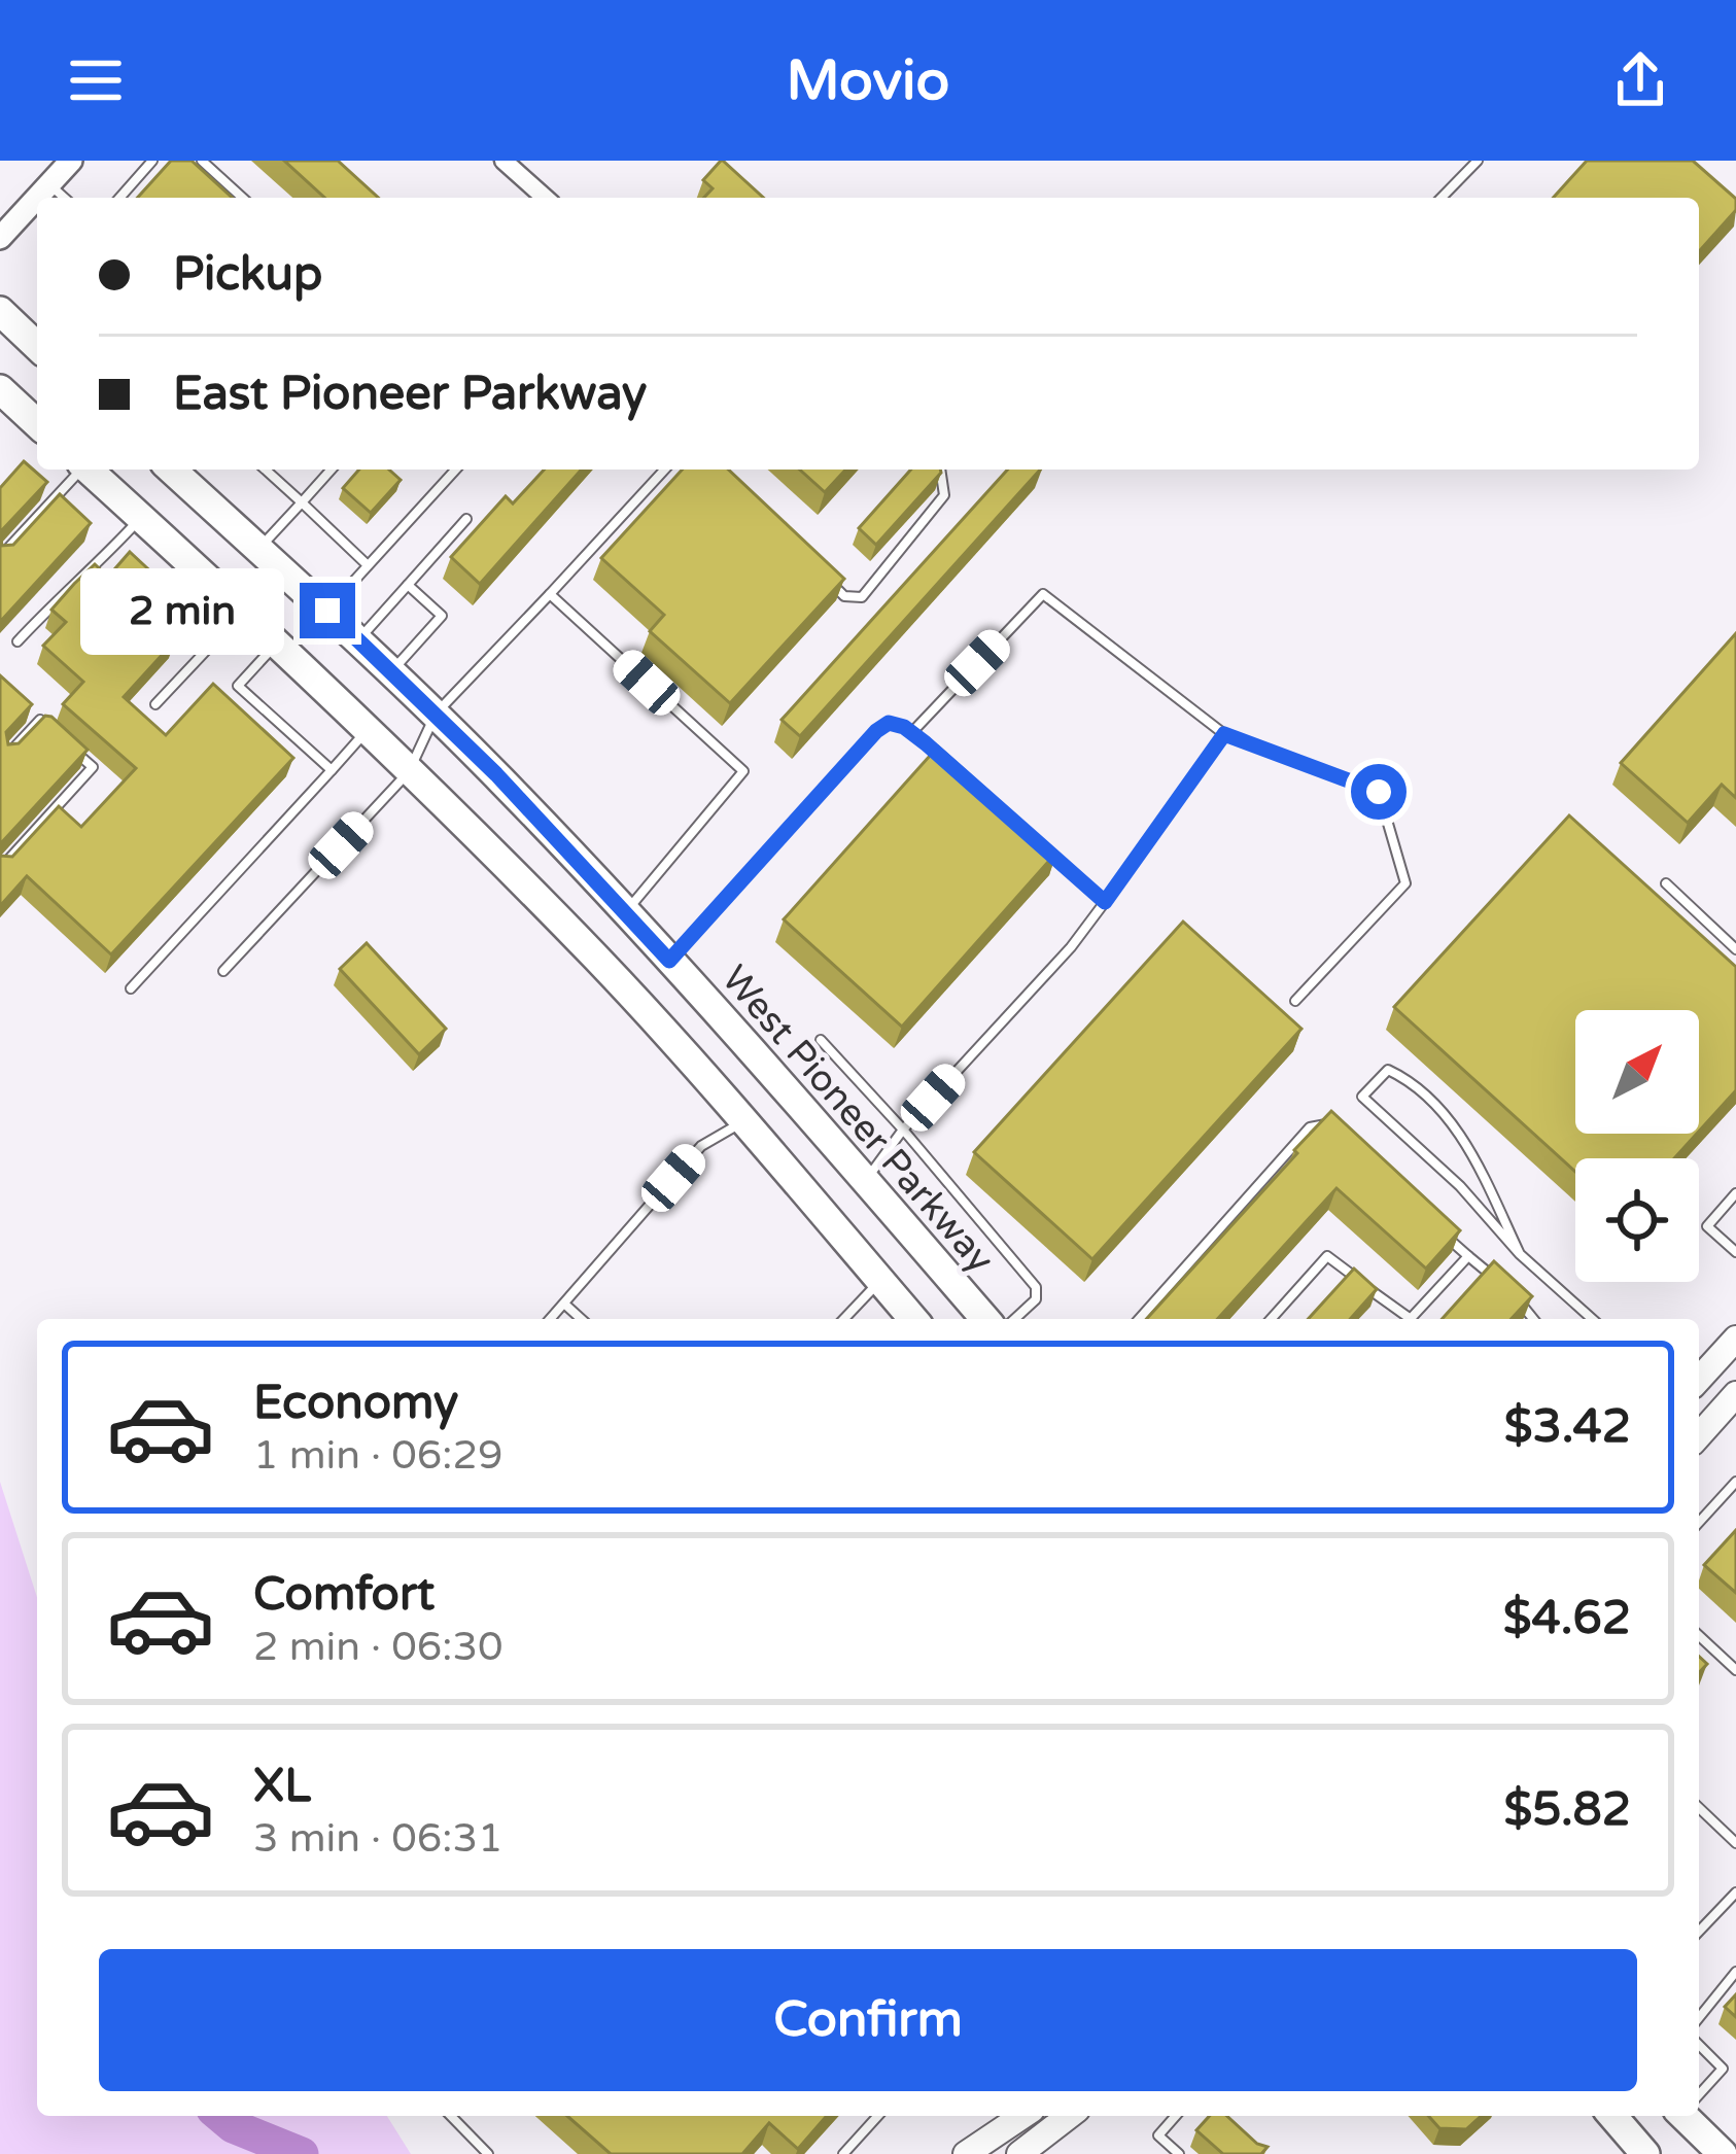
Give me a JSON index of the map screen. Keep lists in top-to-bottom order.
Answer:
{
  "streets": {
    "main road": ["West Pioneer Parkway"]
  },
  "north": "top right",
  "page": {
    "header": "Movio",
    "banner": ["Pickup", "East Pioneer Parkway"],
    "bubble": "2 min",
    "list": [
      {
        "name": "Economy",
        "note": "1 min · 06:29",
        "value": "$3.42"
      },
      {
        "name": "Comfort",
        "note": "2 min · 06:30",
        "value": "$4.62"
      },
      {
        "name": "XL",
        "note": "3 min · 06:31",
        "value": "$5.82"
      }
    ],
    "buttons": "Confirm"
  }
}
